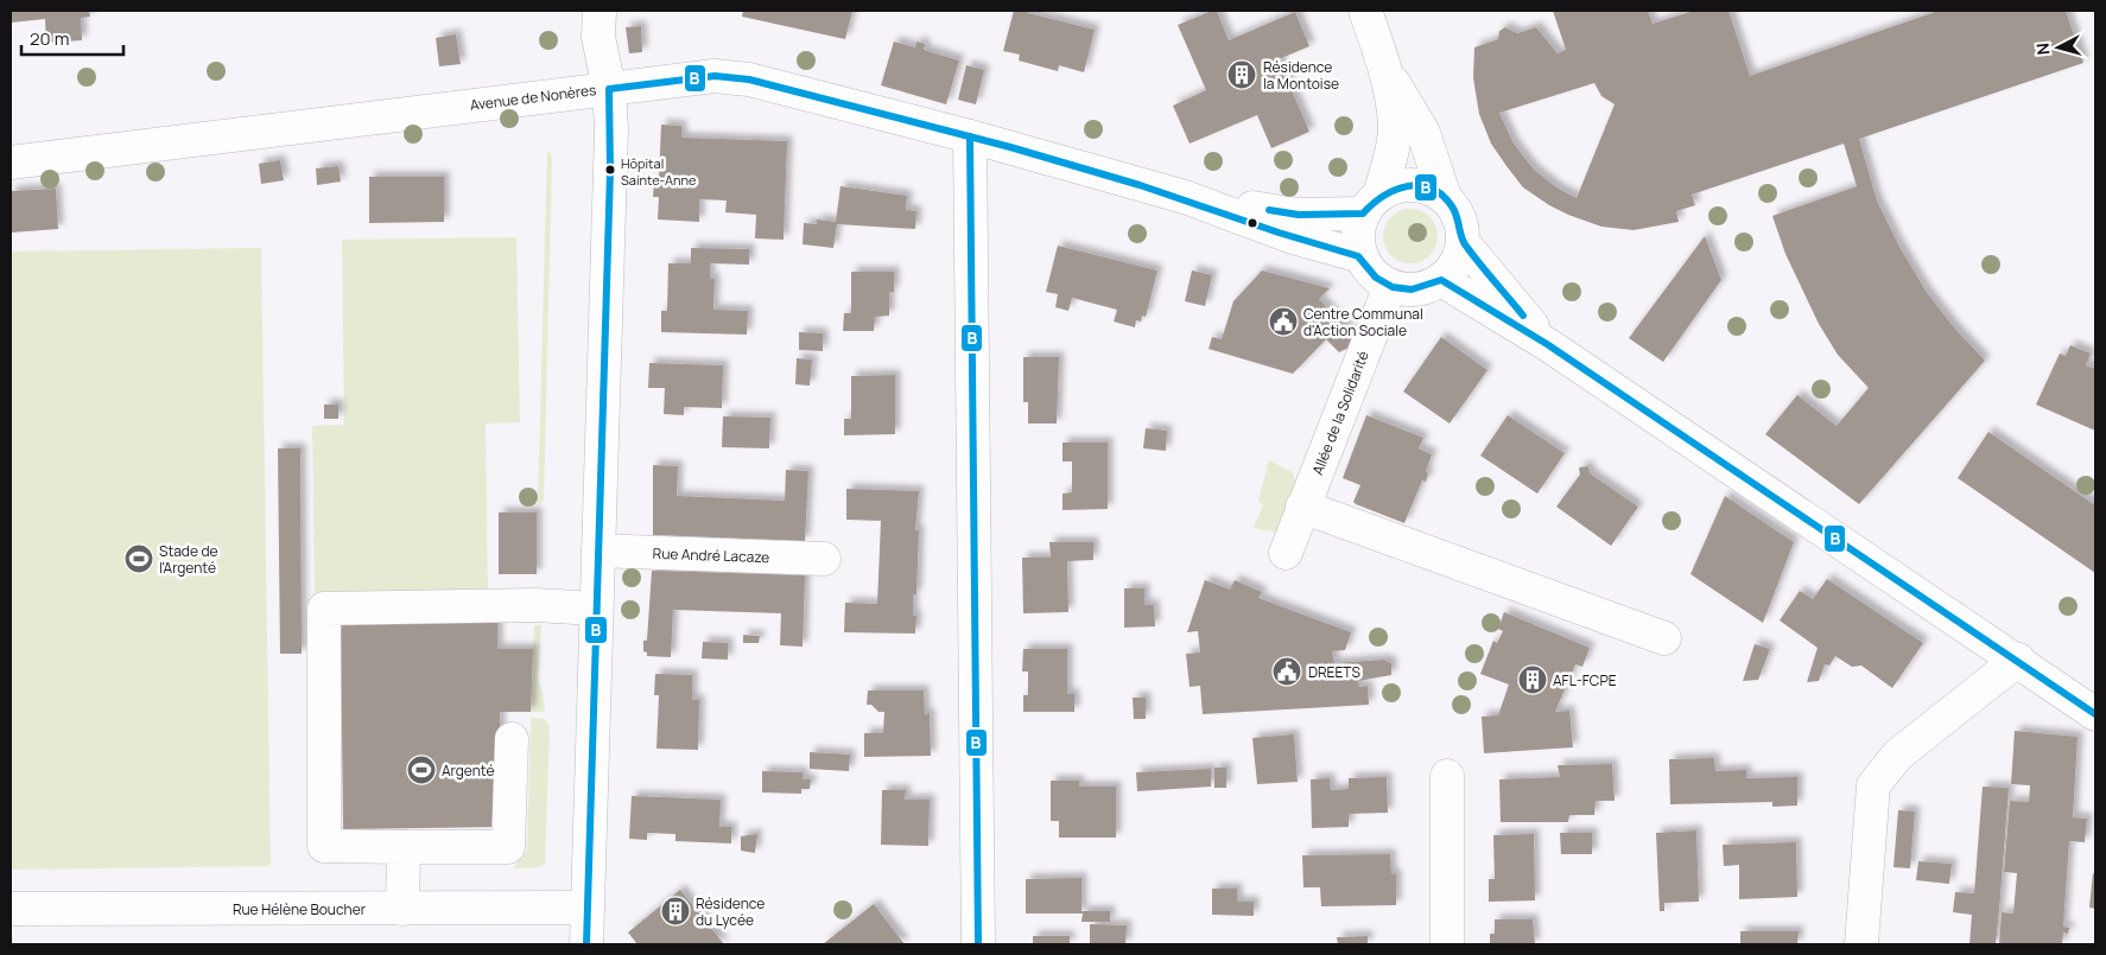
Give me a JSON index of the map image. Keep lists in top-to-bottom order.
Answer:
{
  "streets": {
    "street": [
      "Avenue de Nonères",
      "Allée de la Solidarité",
      "Rue André Lacaze",
      "Rue Hélène Boucher"
    ]
  },
  "crossings": [
    ["Avenue de Nonères", "Allée de la Solidarité"]
  ],
  "places": {
    "building": ["Résidence la Montoise", "AFL-FCPE", "Résidence du Lycée"],
    "other": ["Hôpital Sainte-Anne"],
    "public building": ["Centre Communal d'Action Sociale", "DREETS"],
    "sports": ["Stade de l'Argenté", "Argenté"]
  },
  "lines": ["transit line B"],
  "scale_bar": "20 m",
  "north": "left"
}
